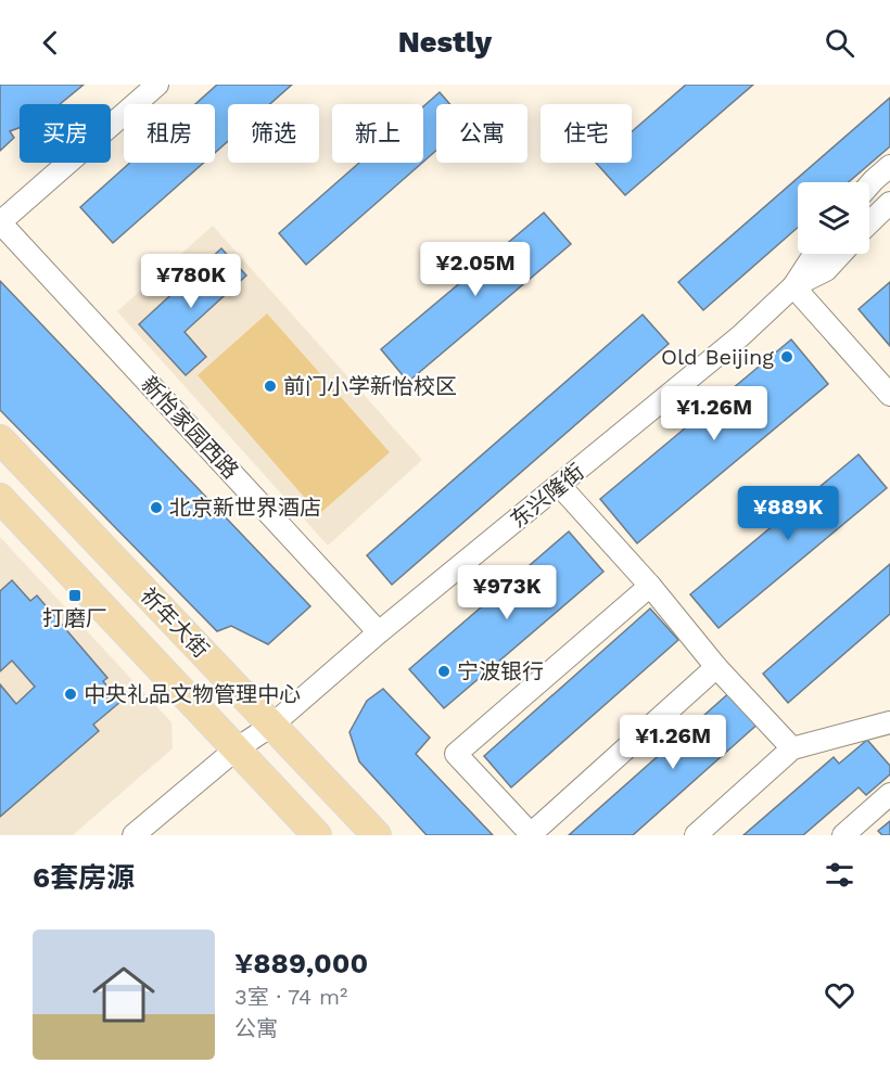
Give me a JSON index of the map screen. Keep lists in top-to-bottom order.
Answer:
{
  "streets": {
    "main road": ["祈年大街"],
    "street": ["新怡家园西路", "东兴隆街"]
  },
  "crossings": [
    ["新怡家园西路", "东兴隆街"],
    ["东兴隆街", "祈年大街"]
  ],
  "places": {
    "other": [
      "Old Beijing",
      "前门小学新怡校区",
      "北京新世界酒店",
      "宁波银行",
      "中央礼品文物管理中心"
    ],
    "transit": ["打磨厂"]
  },
  "page": {
    "header": "Nestly",
    "chip": [
      "买房",
      "租房",
      "筛选",
      "新上",
      "公寓",
      "住宅"
    ],
    "price": [
      "¥2.05M",
      "¥780K",
      "¥1.26M",
      "¥889K",
      "¥973K",
      "¥1.26M"
    ],
    "heading": "6套房源",
    "list": [
      {
        "name": "¥889,000",
        "note": "3室 · 74 m² · 公寓"
      }
    ]
  }
}
